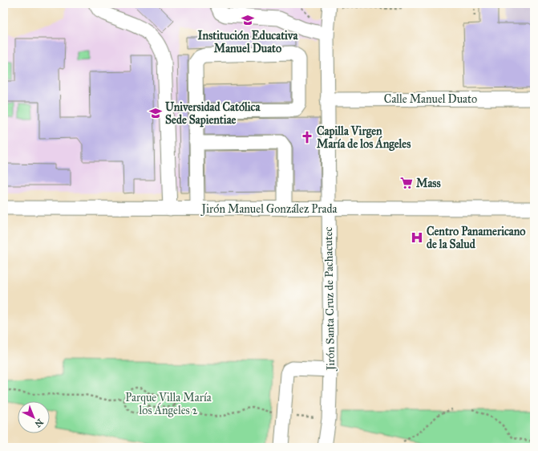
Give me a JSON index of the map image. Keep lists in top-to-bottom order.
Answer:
{
  "streets": {
    "street": ["Calle Manuel Duato", "Jirón Manuel González Prada", "Jirón Santa Cruz de Pachacutec"]
  },
  "crossings": [
    ["Calle Manuel Duato", "Jirón Santa Cruz de Pachacutec"],
    ["Jirón Manuel González Prada", "Jirón Santa Cruz de Pachacutec"]
  ],
  "parks": ["Parque Villa María los Ángeles 2"],
  "places": {
    "school or university": ["Institución Educativa Manuel Duato", "Universidad Católica Sede Sapientiae"],
    "church": ["Capilla Virgen María de los Ángeles"],
    "supermarket": ["Mass"],
    "hospital": ["Centro Panamericano de la Salud"]
  },
  "north": "bottom right"
}
